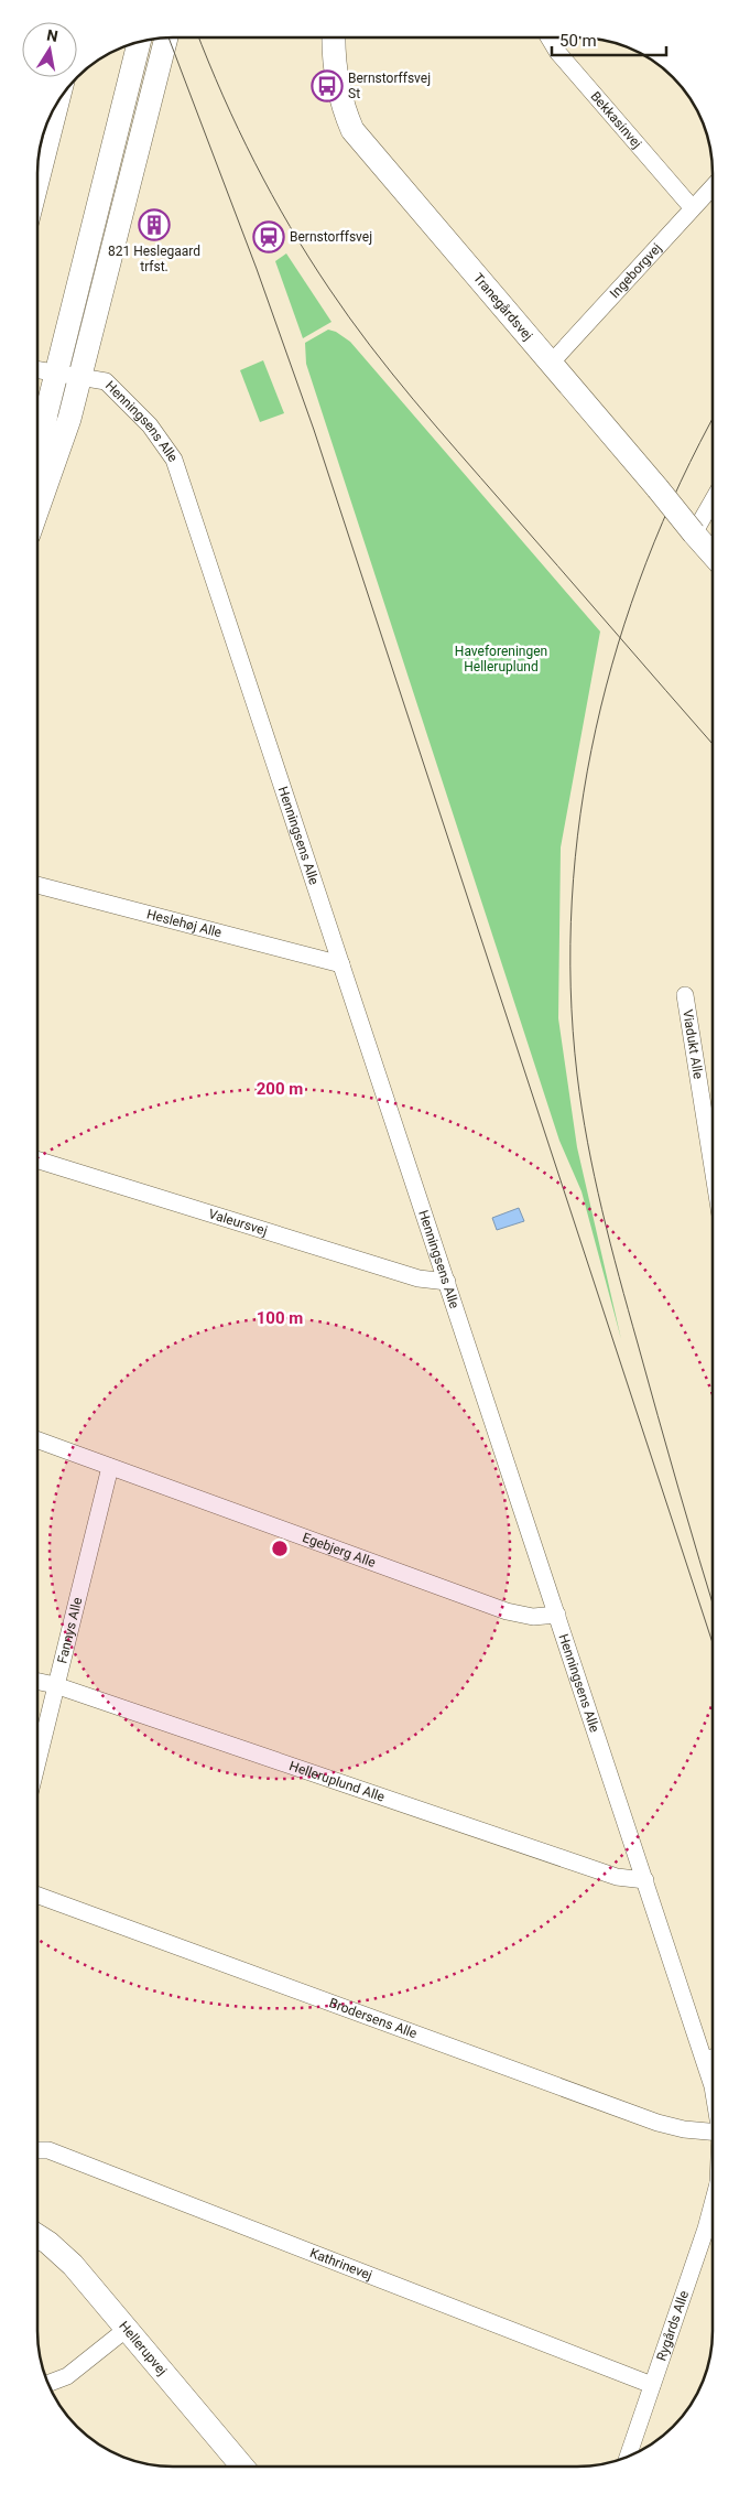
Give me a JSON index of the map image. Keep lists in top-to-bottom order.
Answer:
{
  "streets": {
    "street": [
      "Bekkasinvej",
      "Ingeborgvej",
      "Tranegårdsvej",
      "Henningsens Alle",
      "Heslehøj Alle",
      "Viadukt Alle",
      "Valeursvej",
      "Egebjerg Alle",
      "Fannys Alle",
      "Helleruplund Alle",
      "Brodersens Alle",
      "Kathrinevej",
      "Rygårds Alle",
      "Hellerupvej"
    ]
  },
  "crossings": [
    ["Bekkasinvej", "Ingeborgvej"],
    ["Ingeborgvej", "Tranegårdsvej"],
    ["Henningsens Alle", "Heslehøj Alle"],
    ["Henningsens Alle", "Valeursvej"],
    ["Henningsens Alle", "Egebjerg Alle"],
    ["Henningsens Alle", "Helleruplund Alle"],
    ["Egebjerg Alle", "Fannys Alle"],
    ["Fannys Alle", "Helleruplund Alle"],
    ["Kathrinevej", "Rygårds Alle"]
  ],
  "parks": ["Haveforeningen Helleruplund"],
  "places": {
    "bus stop": ["Bernstorffsvej St"],
    "building": ["821 Heslegaard trfst."],
    "station": ["Bernstorffsvej"]
  },
  "scale_bar": "50 m",
  "north": "top",
  "rings": ["200 m", "100 m"]
}
